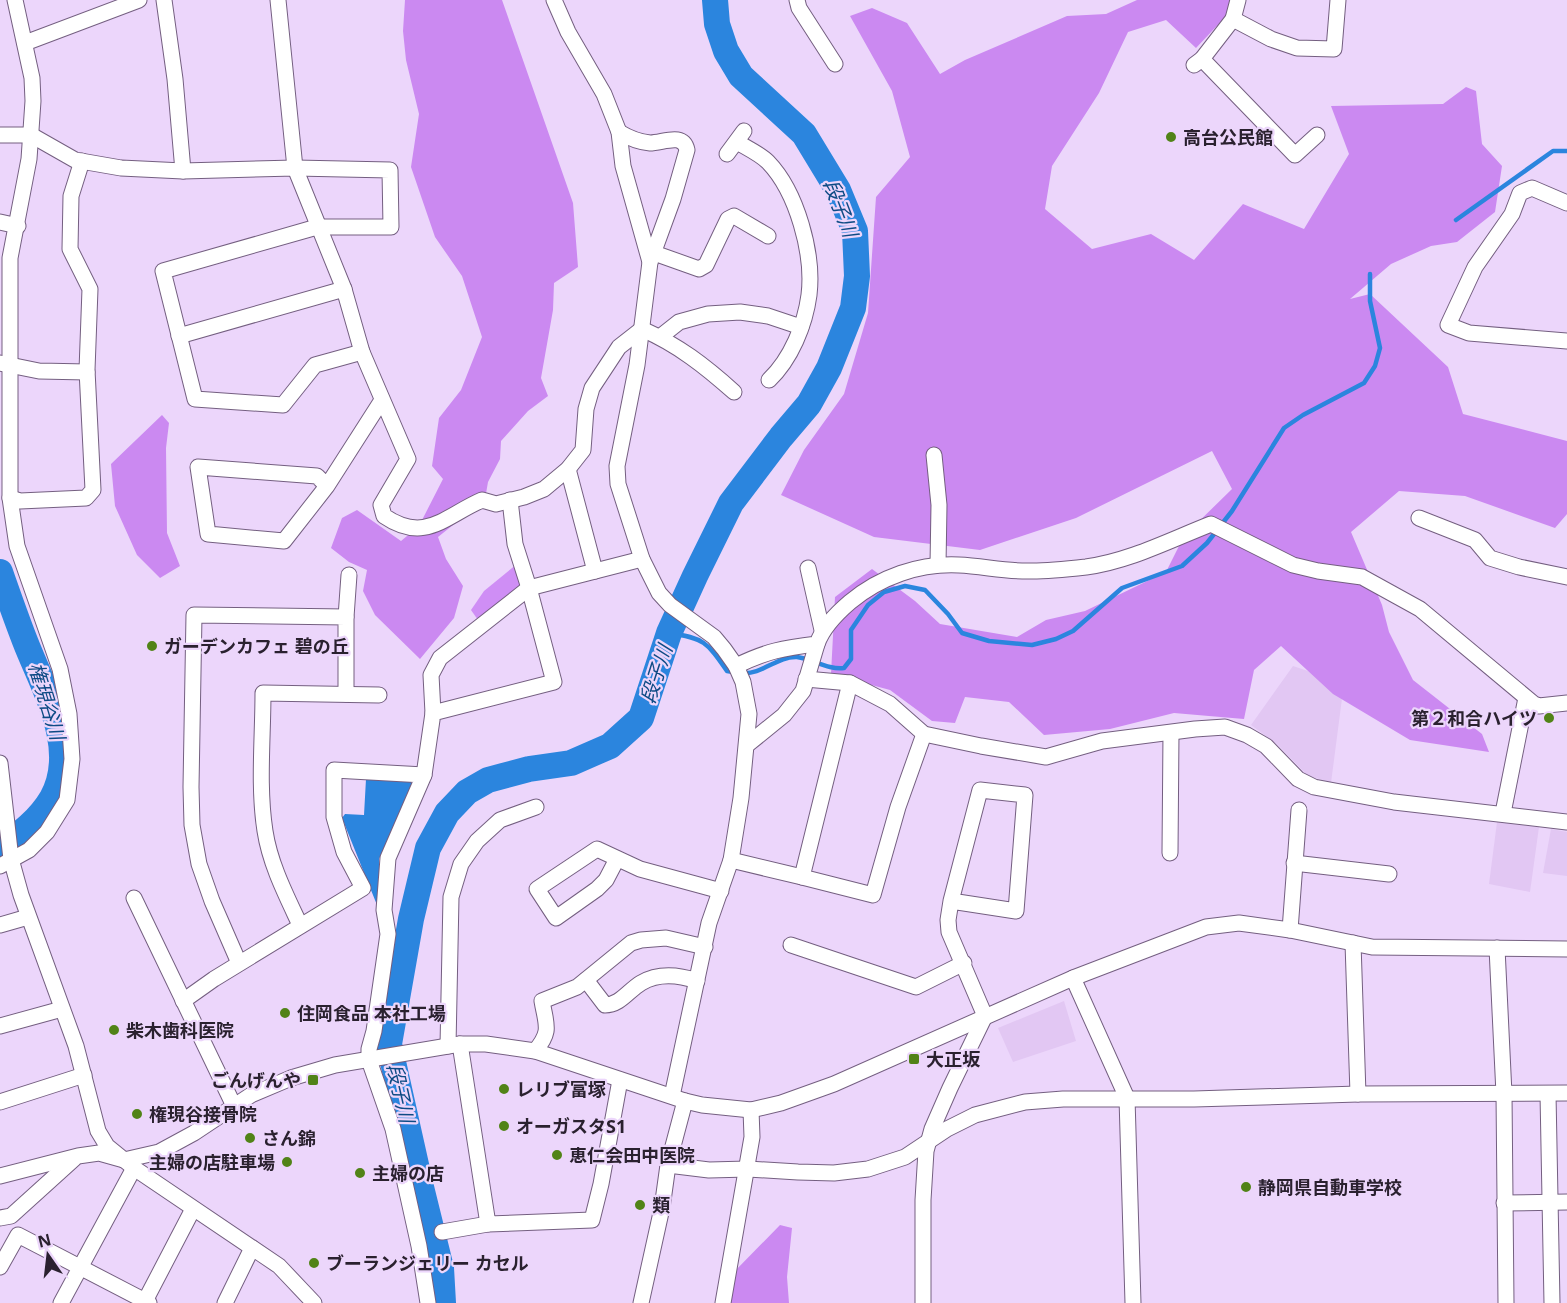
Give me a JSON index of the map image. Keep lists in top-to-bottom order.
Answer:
{
  "water": ["段子川", "権現谷川"],
  "places": {
    "other": [
      "高台公民館",
      "ガーデンカフェ 碧の丘",
      "第２和合ハイツ",
      "住岡食品 本社工場",
      "柴木歯科医院",
      "レリブ富塚",
      "権現谷接骨院",
      "オーガスタS1",
      "さん錦",
      "恵仁会田中医院",
      "主婦の店駐車場",
      "主婦の店",
      "静岡県自動車学校",
      "類",
      "ブーランジェリー カセル"
    ],
    "transit": ["大正坂", "ごんげんや"]
  },
  "north": "top"
}
